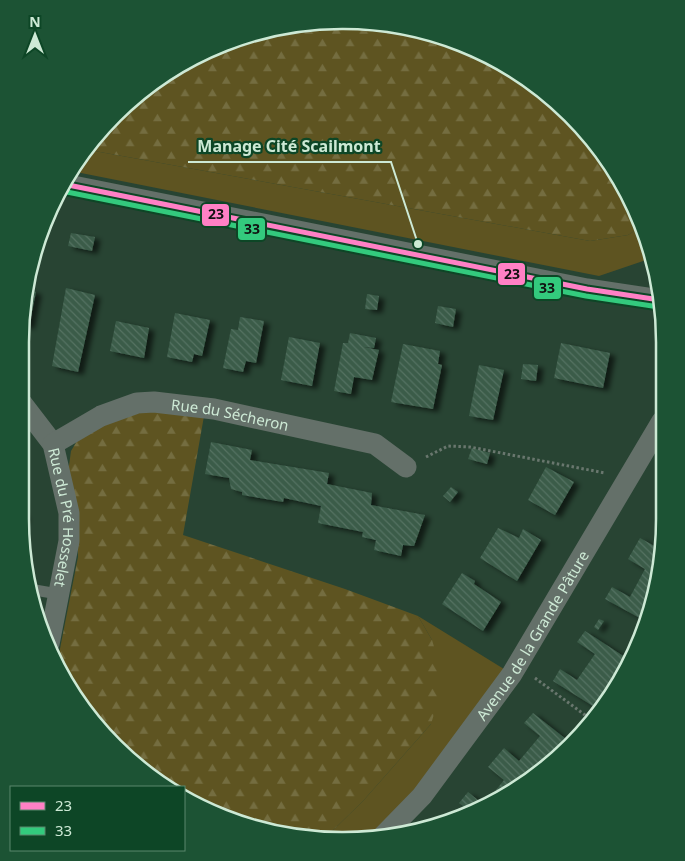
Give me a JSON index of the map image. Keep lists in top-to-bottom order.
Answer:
{
  "streets": {
    "street": ["Rue du Sécheron", "Rue du Pré Hosselet", "Avenue de la Grande Pâture"]
  },
  "crossings": [
    ["Rue du Sécheron", "Rue du Pré Hosselet"]
  ],
  "places": ["Manage Cité Scailmont"],
  "lines": ["transit line 23", "transit line 33"],
  "legend": ["23", "33"],
  "north": "top"
}
